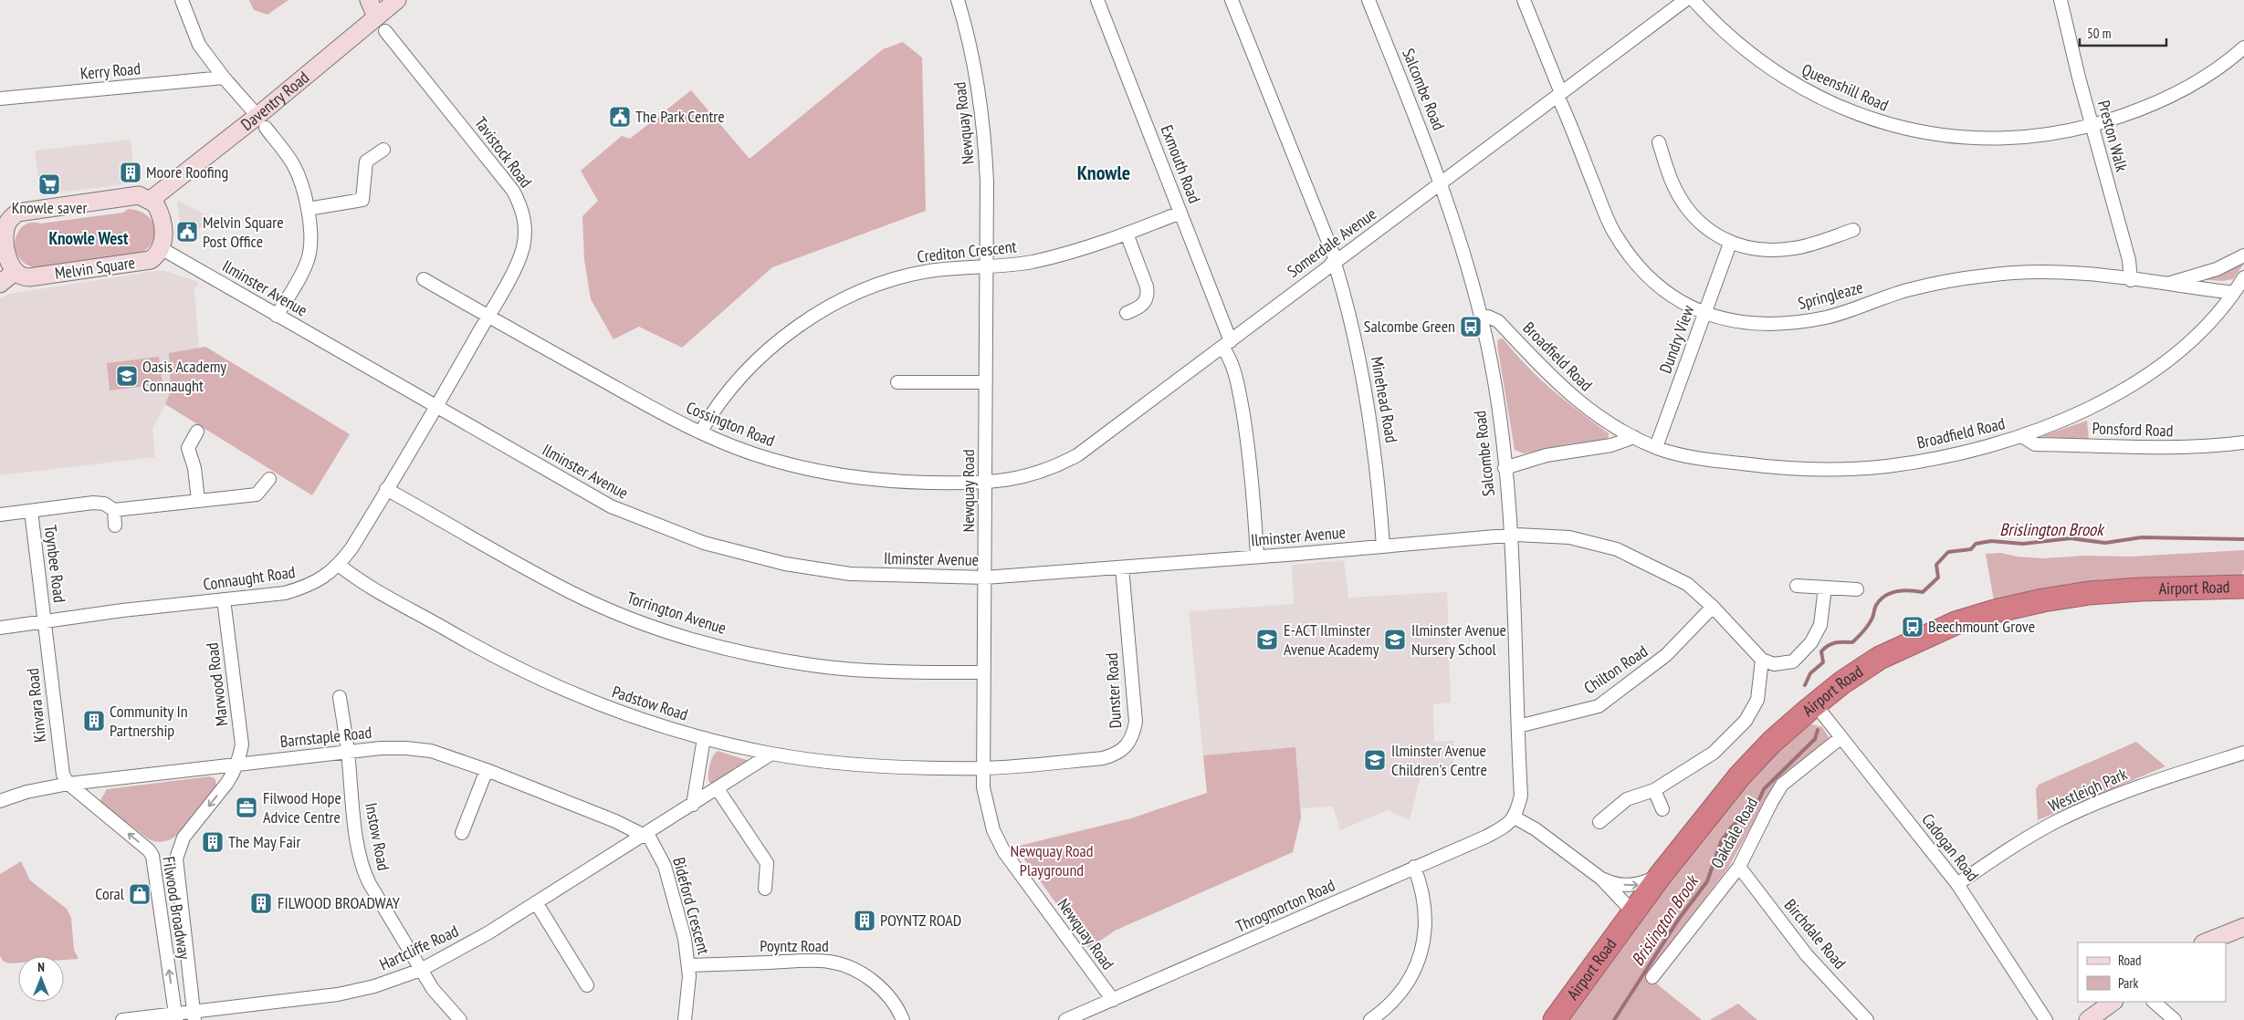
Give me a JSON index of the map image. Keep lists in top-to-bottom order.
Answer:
{
  "streets": {
    "highway": ["Airport Road"],
    "street": [
      "Kerry Road",
      "Queenshill Road",
      "Salcombe Road",
      "Daventry Road",
      "Newquay Road",
      "Preston Walk",
      "Tavistock Road",
      "Exmouth Road",
      "Somerdale Avenue",
      "Crediton Crescent",
      "Melvin Square",
      "Ilminster Avenue",
      "Springleaze",
      "Dundry View",
      "Broadfield Road",
      "Minehead Road",
      "Cossington Road",
      "Ponsford Road",
      "Toynbee Road",
      "Connaught Road",
      "Torrington Avenue",
      "Chilton Road",
      "Marwood Road",
      "Dunster Road",
      "Padstow Road",
      "Kinvara Road",
      "Barnstaple Road",
      "Westleigh Park",
      "Oakdale Road",
      "Instow Road",
      "Cadogan Road",
      "Bideford Crescent",
      "Throgmorton Road",
      "Filwood Broadway",
      "Birchdale Road",
      "Poyntz Road",
      "Hartcliffe Road"
    ]
  },
  "crossings": [
    ["Queenshill Road", "Preston Walk"],
    ["Salcombe Road", "Somerdale Avenue"],
    ["Salcombe Road", "Ilminster Avenue"],
    ["Salcombe Road", "Broadfield Road"],
    ["Salcombe Road", "Chilton Road"],
    ["Salcombe Road", "Throgmorton Road"],
    ["Daventry Road", "Tavistock Road"],
    ["Newquay Road", "Somerdale Avenue"],
    ["Newquay Road", "Crediton Crescent"],
    ["Newquay Road", "Ilminster Avenue"],
    ["Newquay Road", "Cossington Road"],
    ["Newquay Road", "Torrington Avenue"],
    ["Newquay Road", "Dunster Road"],
    ["Newquay Road", "Padstow Road"],
    ["Newquay Road", "Throgmorton Road"],
    ["Preston Walk", "Springleaze"],
    ["Tavistock Road", "Ilminster Avenue"],
    ["Tavistock Road", "Cossington Road"],
    ["Tavistock Road", "Connaught Road"],
    ["Exmouth Road", "Somerdale Avenue"],
    ["Exmouth Road", "Crediton Crescent"],
    ["Exmouth Road", "Ilminster Avenue"],
    ["Somerdale Avenue", "Springleaze"],
    ["Somerdale Avenue", "Minehead Road"],
    ["Somerdale Avenue", "Cossington Road"],
    ["Crediton Crescent", "Cossington Road"],
    ["Melvin Square", "Ilminster Avenue"],
    ["Ilminster Avenue", "Minehead Road"],
    ["Ilminster Avenue", "Connaught Road"],
    ["Ilminster Avenue", "Chilton Road"],
    ["Ilminster Avenue", "Dunster Road"],
    ["Springleaze", "Dundry View"],
    ["Springleaze", "Broadfield Road"],
    ["Dundry View", "Broadfield Road"],
    ["Broadfield Road", "Ponsford Road"],
    ["Toynbee Road", "Connaught Road"],
    ["Toynbee Road", "Kinvara Road"],
    ["Connaught Road", "Torrington Avenue"],
    ["Connaught Road", "Marwood Road"],
    ["Connaught Road", "Padstow Road"],
    ["Connaught Road", "Kinvara Road"],
    ["Airport Road", "Cadogan Road"],
    ["Marwood Road", "Barnstaple Road"],
    ["Marwood Road", "Filwood Broadway"],
    ["Dunster Road", "Padstow Road"],
    ["Padstow Road", "Hartcliffe Road"],
    ["Kinvara Road", "Barnstaple Road"],
    ["Kinvara Road", "Filwood Broadway"],
    ["Barnstaple Road", "Instow Road"],
    ["Barnstaple Road", "Bideford Crescent"],
    ["Barnstaple Road", "Filwood Broadway"],
    ["Barnstaple Road", "Hartcliffe Road"],
    ["Westleigh Park", "Cadogan Road"],
    ["Oakdale Road", "Cadogan Road"],
    ["Oakdale Road", "Birchdale Road"],
    ["Instow Road", "Hartcliffe Road"],
    ["Bideford Crescent", "Poyntz Road"],
    ["Bideford Crescent", "Hartcliffe Road"],
    ["Filwood Broadway", "Hartcliffe Road"]
  ],
  "districts": ["Knowle", "Knowle West"],
  "water": ["Brislington Brook"],
  "parks": ["Newquay Road Playground"],
  "places": {
    "public building": ["The Park Centre", "Melvin Square Post Office"],
    "building": [
      "Moore Roofing",
      "Community In Partnership",
      "The May Fair",
      "FILWOOD BROADWAY",
      "POYNTZ ROAD"
    ],
    "supermarket": ["Knowle saver"],
    "bus stop": ["Salcombe Green", "Beechmount Grove"],
    "school or university": [
      "Oasis Academy Connaught",
      "E-ACT Ilminster Avenue Academy",
      "Ilminster Avenue Nursery School",
      "Ilminster Avenue Children's Centre"
    ],
    "office": ["Filwood Hope Advice Centre"],
    "shop": ["Coral"]
  },
  "legend": ["Road", "Park"],
  "scale_bar": "50 m",
  "north": "top"
}
